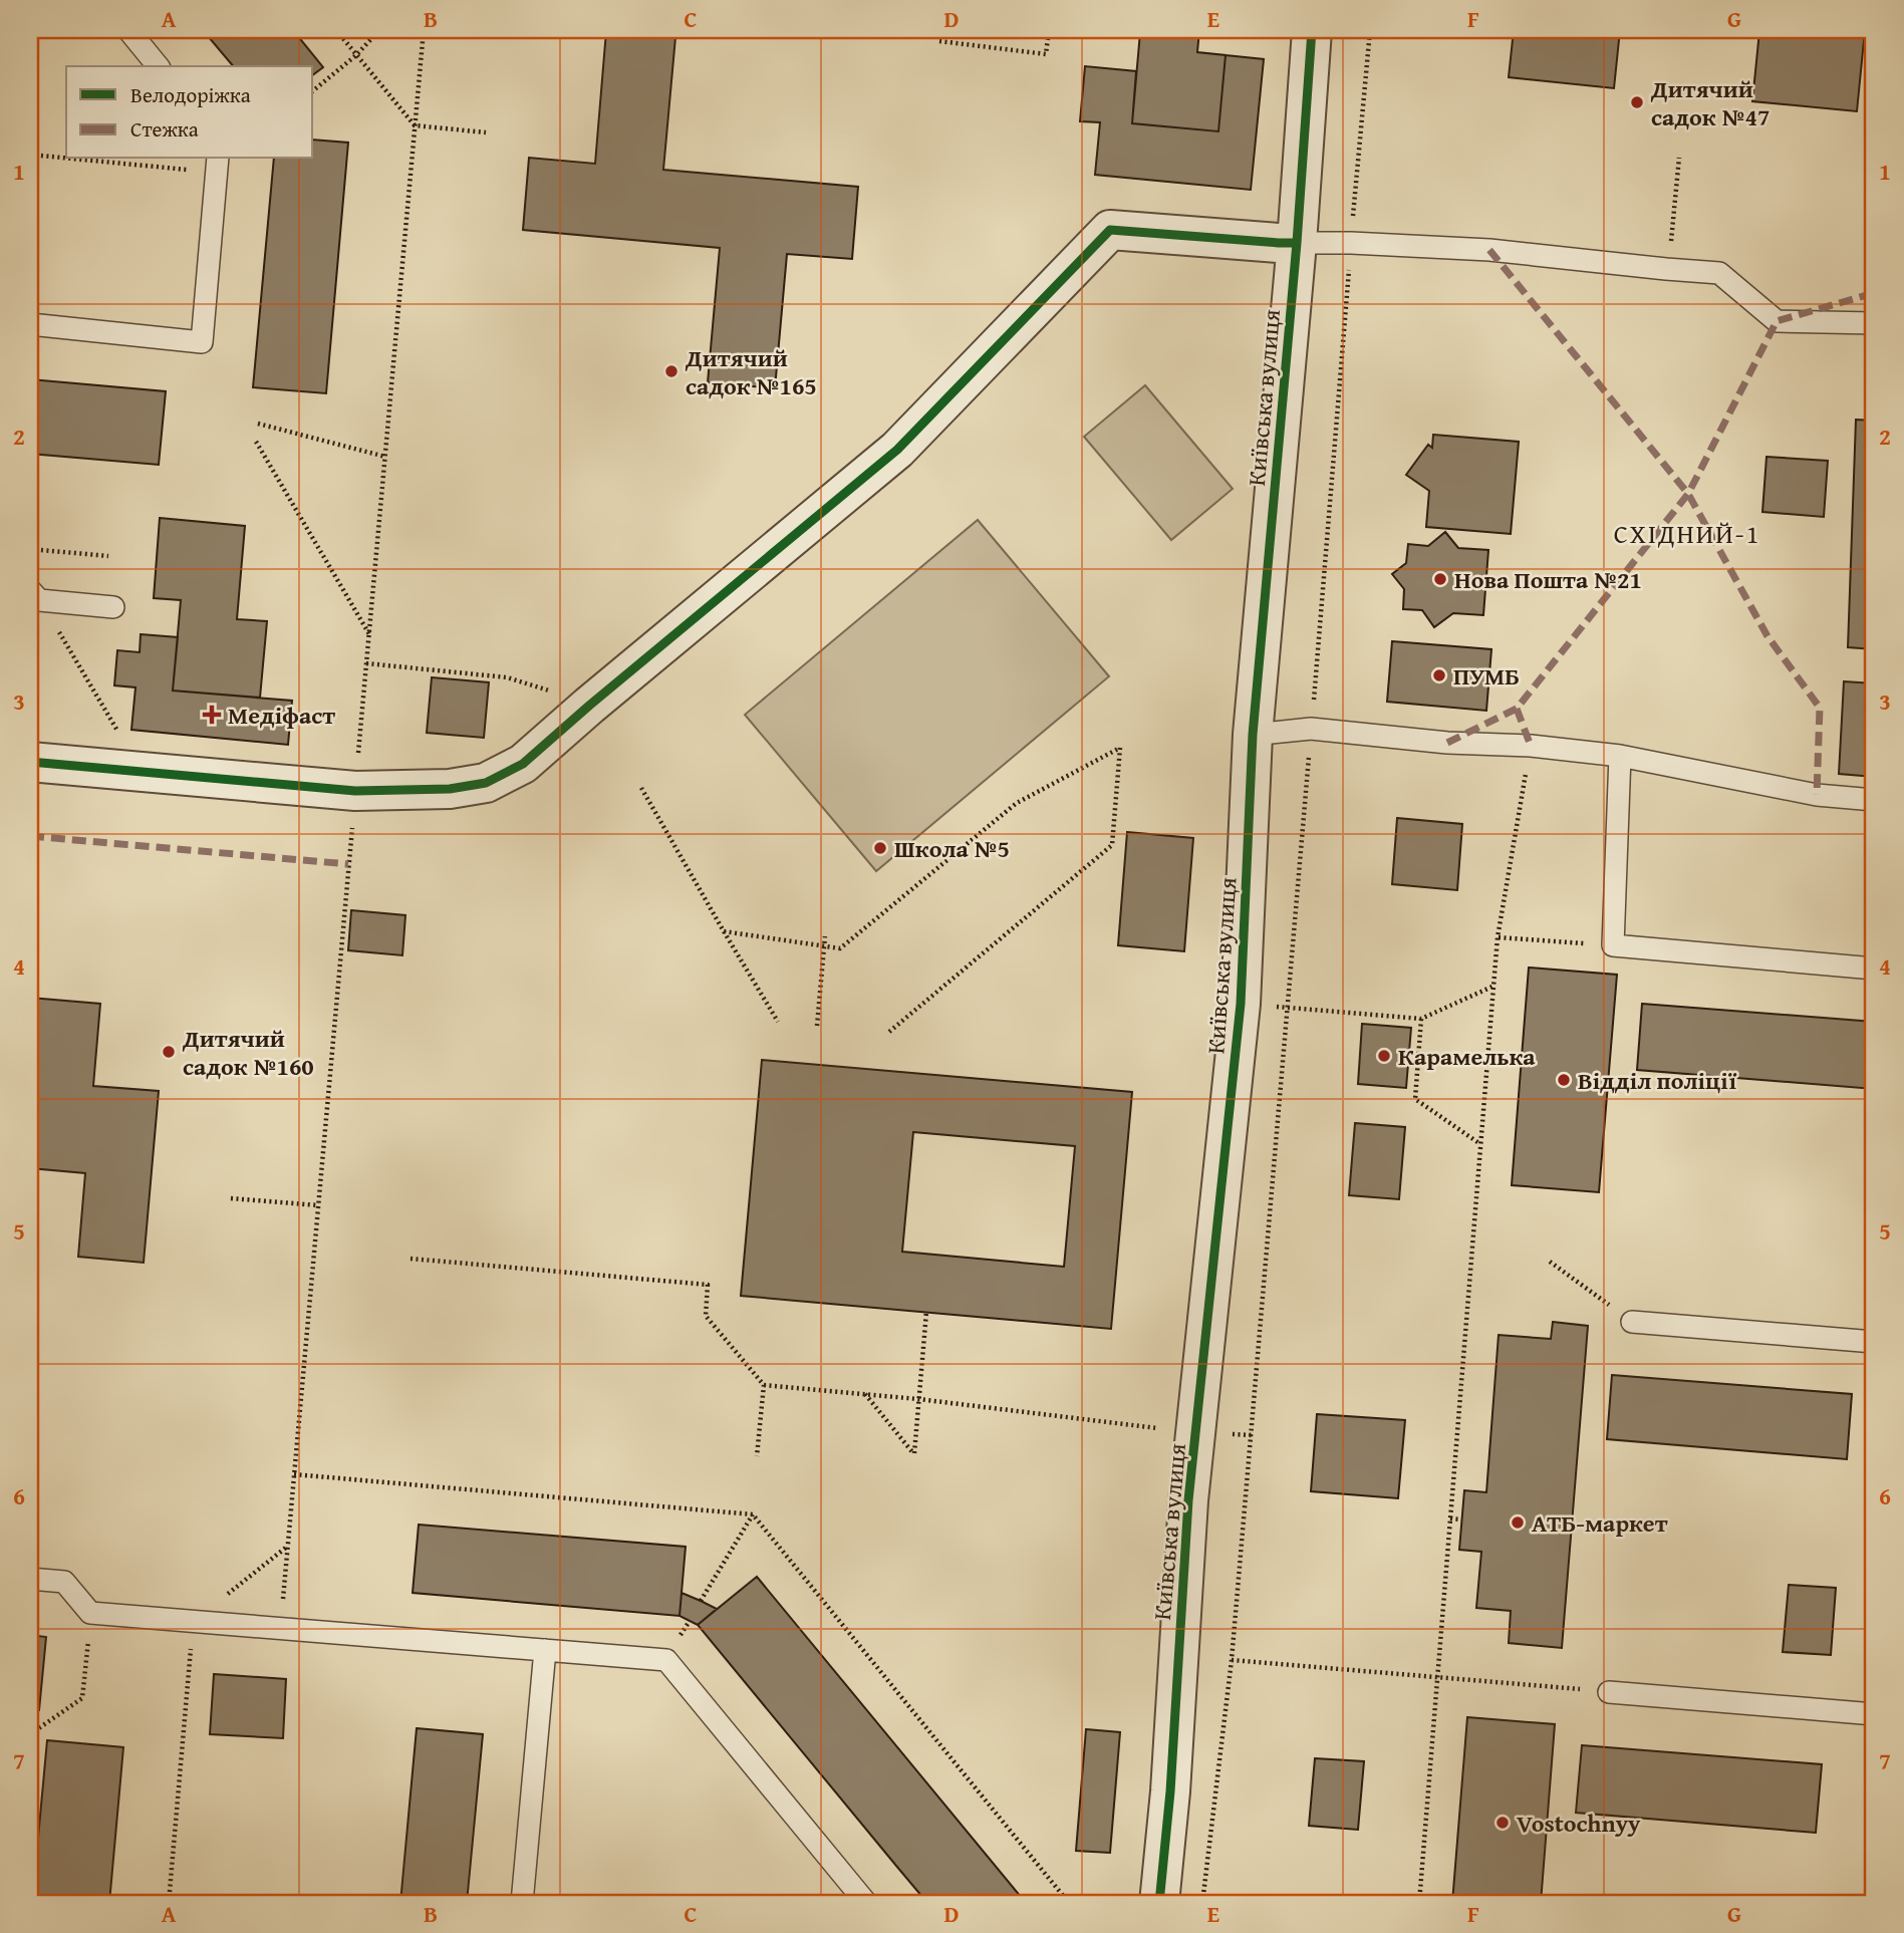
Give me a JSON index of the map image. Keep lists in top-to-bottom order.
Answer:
{
  "streets": {
    "street": ["Київська вулиця"]
  },
  "districts": ["СХІДНИЙ-1"],
  "places": {
    "other": [
      "Дитячий садок №47",
      "Дитячий садок №165",
      "Нова Пошта №21",
      "ПУМБ",
      "Школа №5",
      "Дитячий садок №160",
      "Карамелька",
      "Відділ поліції",
      "АТБ-маркет",
      "Vostochnyy"
    ],
    "health": ["Медіфаст"]
  },
  "legend": ["Велодоріжка", "Стежка"],
  "grid": {
    "columns": [
      "A",
      "B",
      "C",
      "D",
      "E",
      "F",
      "G"
    ],
    "rows": [
      "1",
      "2",
      "3",
      "4",
      "5",
      "6",
      "7"
    ]
  }
}
